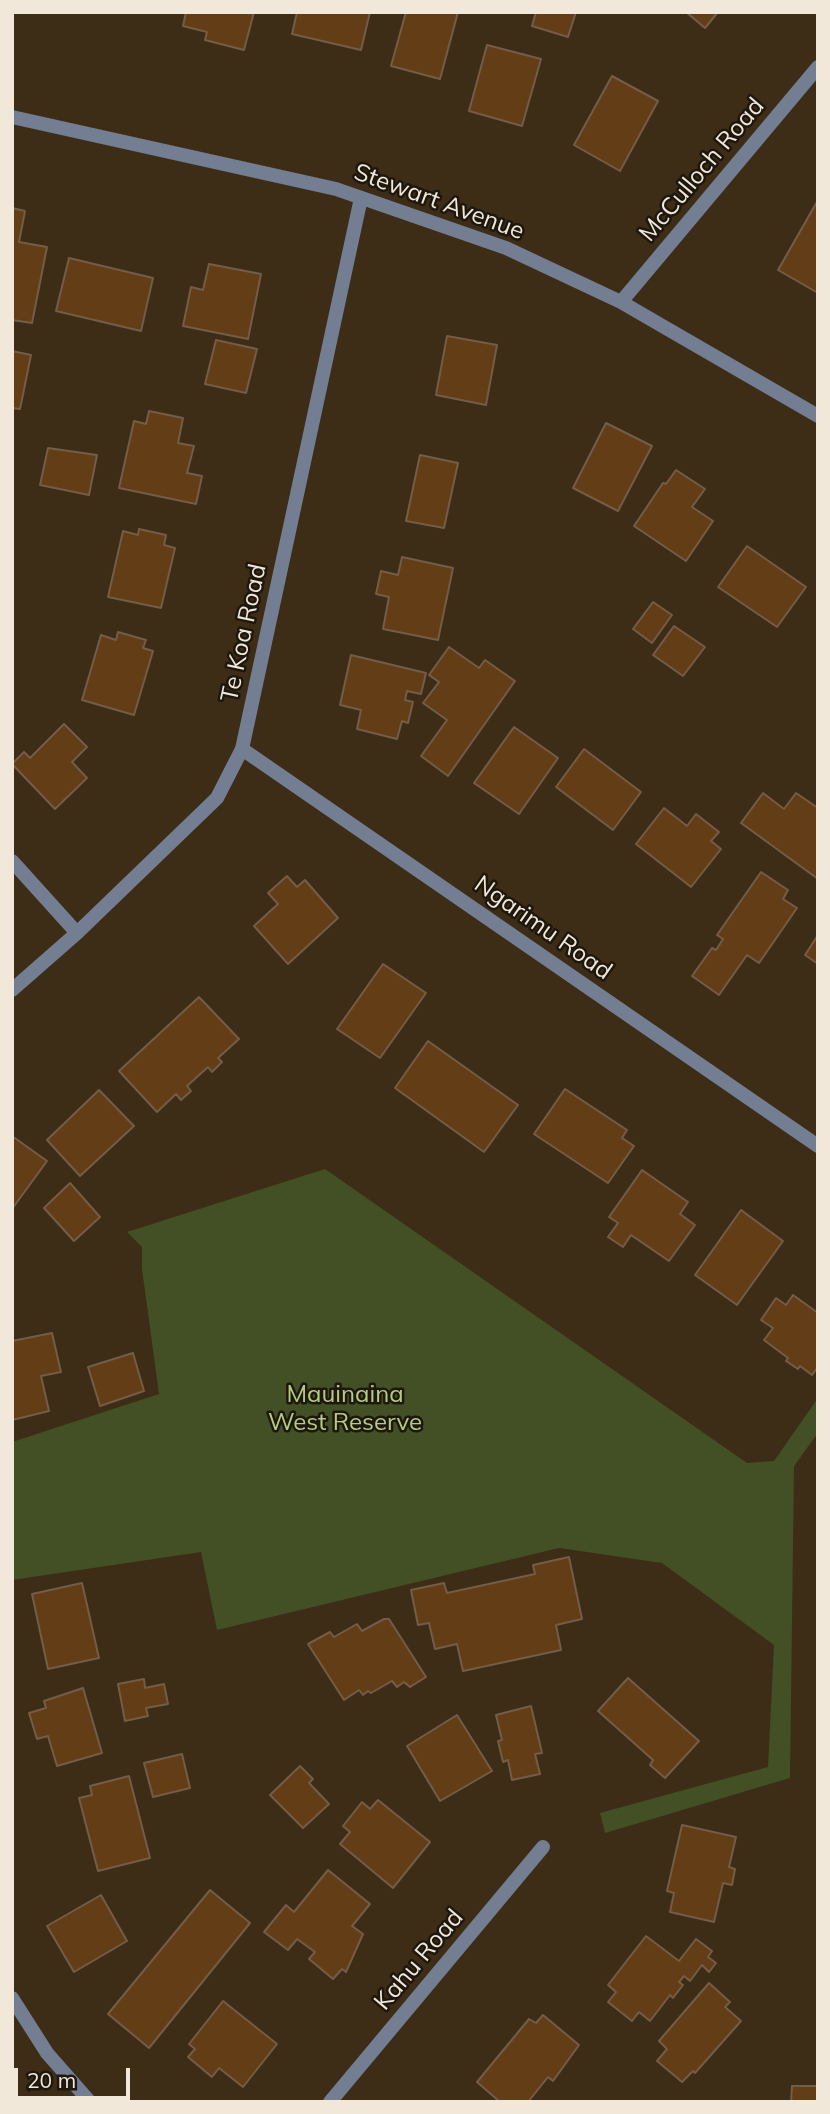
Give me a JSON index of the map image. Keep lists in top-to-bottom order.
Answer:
{
  "streets": {
    "street": [
      "McCulloch Road",
      "Stewart Avenue",
      "Te Koa Road",
      "Ngarimu Road",
      "Kahu Road"
    ]
  },
  "crossings": [
    ["McCulloch Road", "Stewart Avenue"],
    ["Stewart Avenue", "Te Koa Road"],
    ["Te Koa Road", "Ngarimu Road"]
  ],
  "parks": ["Mauinaina West Reserve"],
  "scale_bar": "20 m"
}
